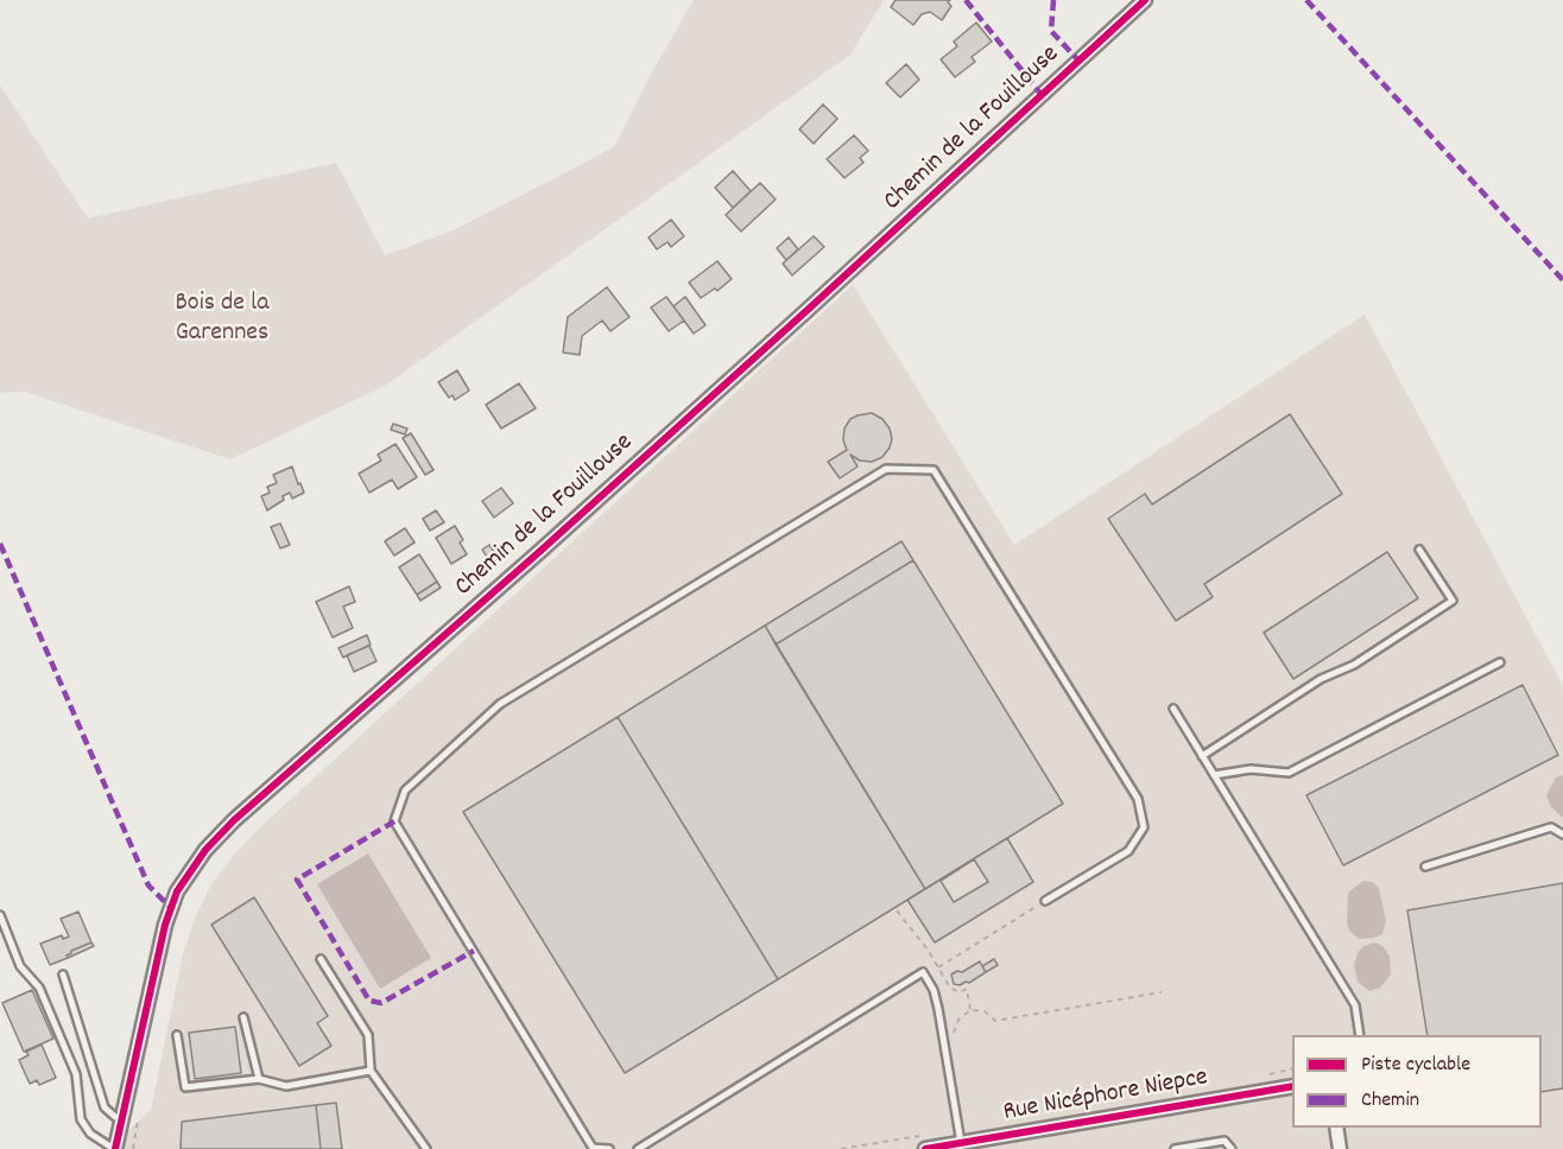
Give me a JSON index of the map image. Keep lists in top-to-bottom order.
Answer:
{
  "streets": {
    "street": ["Chemin de la Fouillouse", "Rue Nicéphore Niepce"]
  },
  "parks": ["Bois de la Garennes"],
  "legend": ["Piste cyclable", "Chemin"]
}
